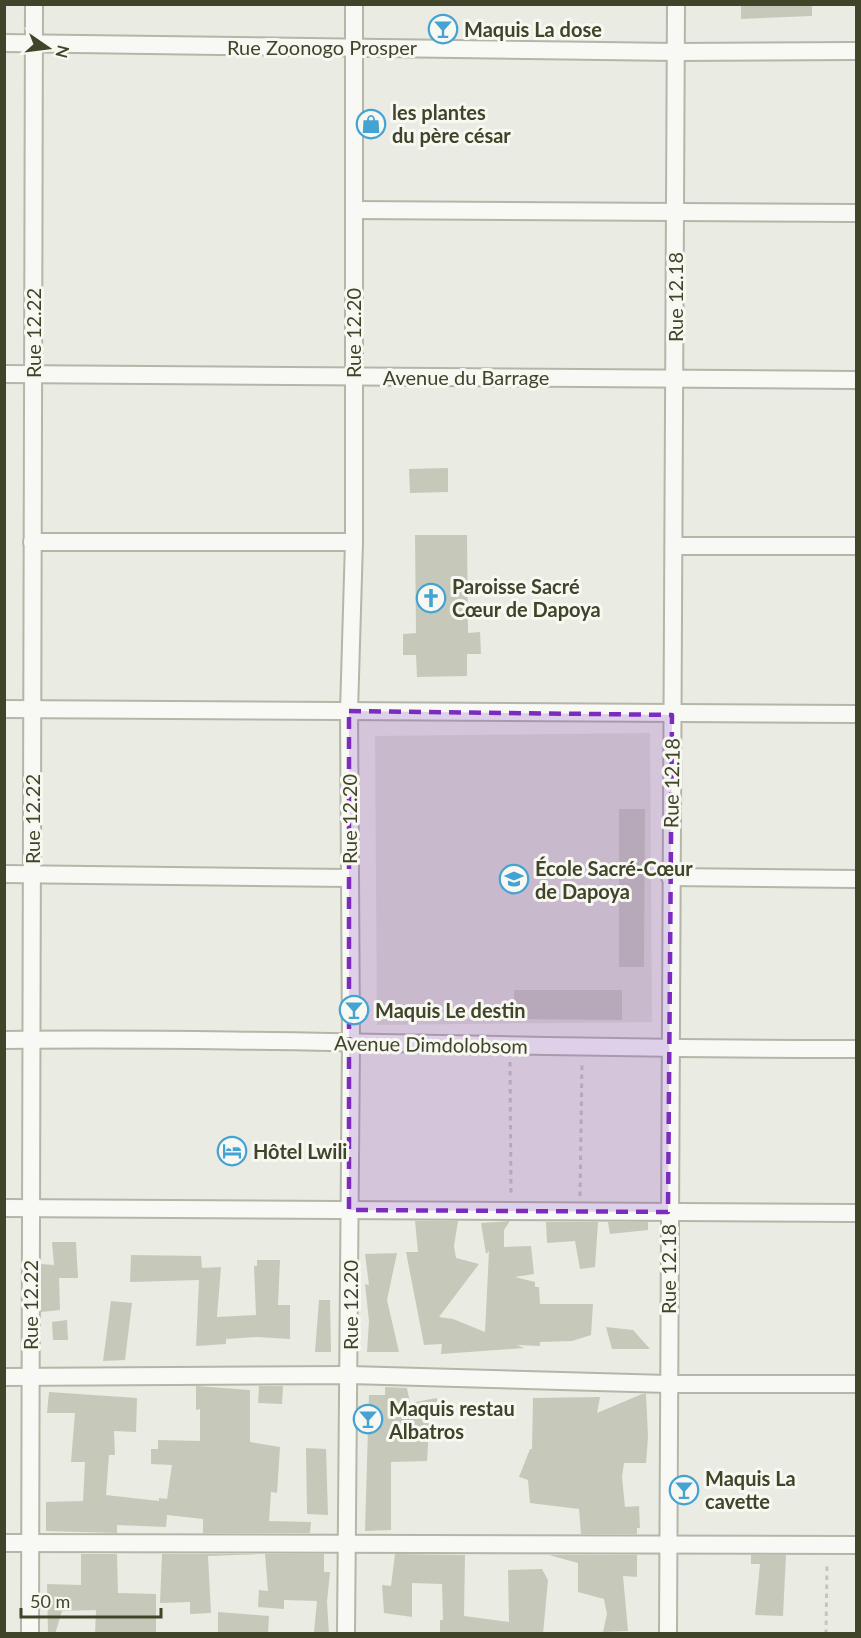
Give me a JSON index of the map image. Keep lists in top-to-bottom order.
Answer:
{
  "streets": {
    "street": [
      "Rue Zoonogo Prosper",
      "Rue 12.18",
      "Rue 12.22",
      "Rue 12.20",
      "Avenue du Barrage",
      "Avenue Dimdolobsom"
    ]
  },
  "crossings": [
    ["Rue Zoonogo Prosper", "Rue 12.18"],
    ["Rue Zoonogo Prosper", "Rue 12.22"],
    ["Rue Zoonogo Prosper", "Rue 12.20"],
    ["Rue 12.18", "Avenue du Barrage"],
    ["Rue 12.18", "Avenue Dimdolobsom"],
    ["Rue 12.22", "Avenue du Barrage"],
    ["Rue 12.22", "Avenue Dimdolobsom"],
    ["Rue 12.20", "Avenue du Barrage"],
    ["Rue 12.20", "Avenue Dimdolobsom"]
  ],
  "places": {
    "bar": [
      "Maquis La dose",
      "Maquis Le destin",
      "Maquis restau Albatros",
      "Maquis La cavette"
    ],
    "shop": ["les plantes du père césar"],
    "church": ["Paroisse Sacré Cœur de Dapoya"],
    "school or university": ["École Sacré-Cœur de Dapoya"],
    "hotel": ["Hôtel Lwili"]
  },
  "scale_bar": "50 m",
  "north": "right"
}
